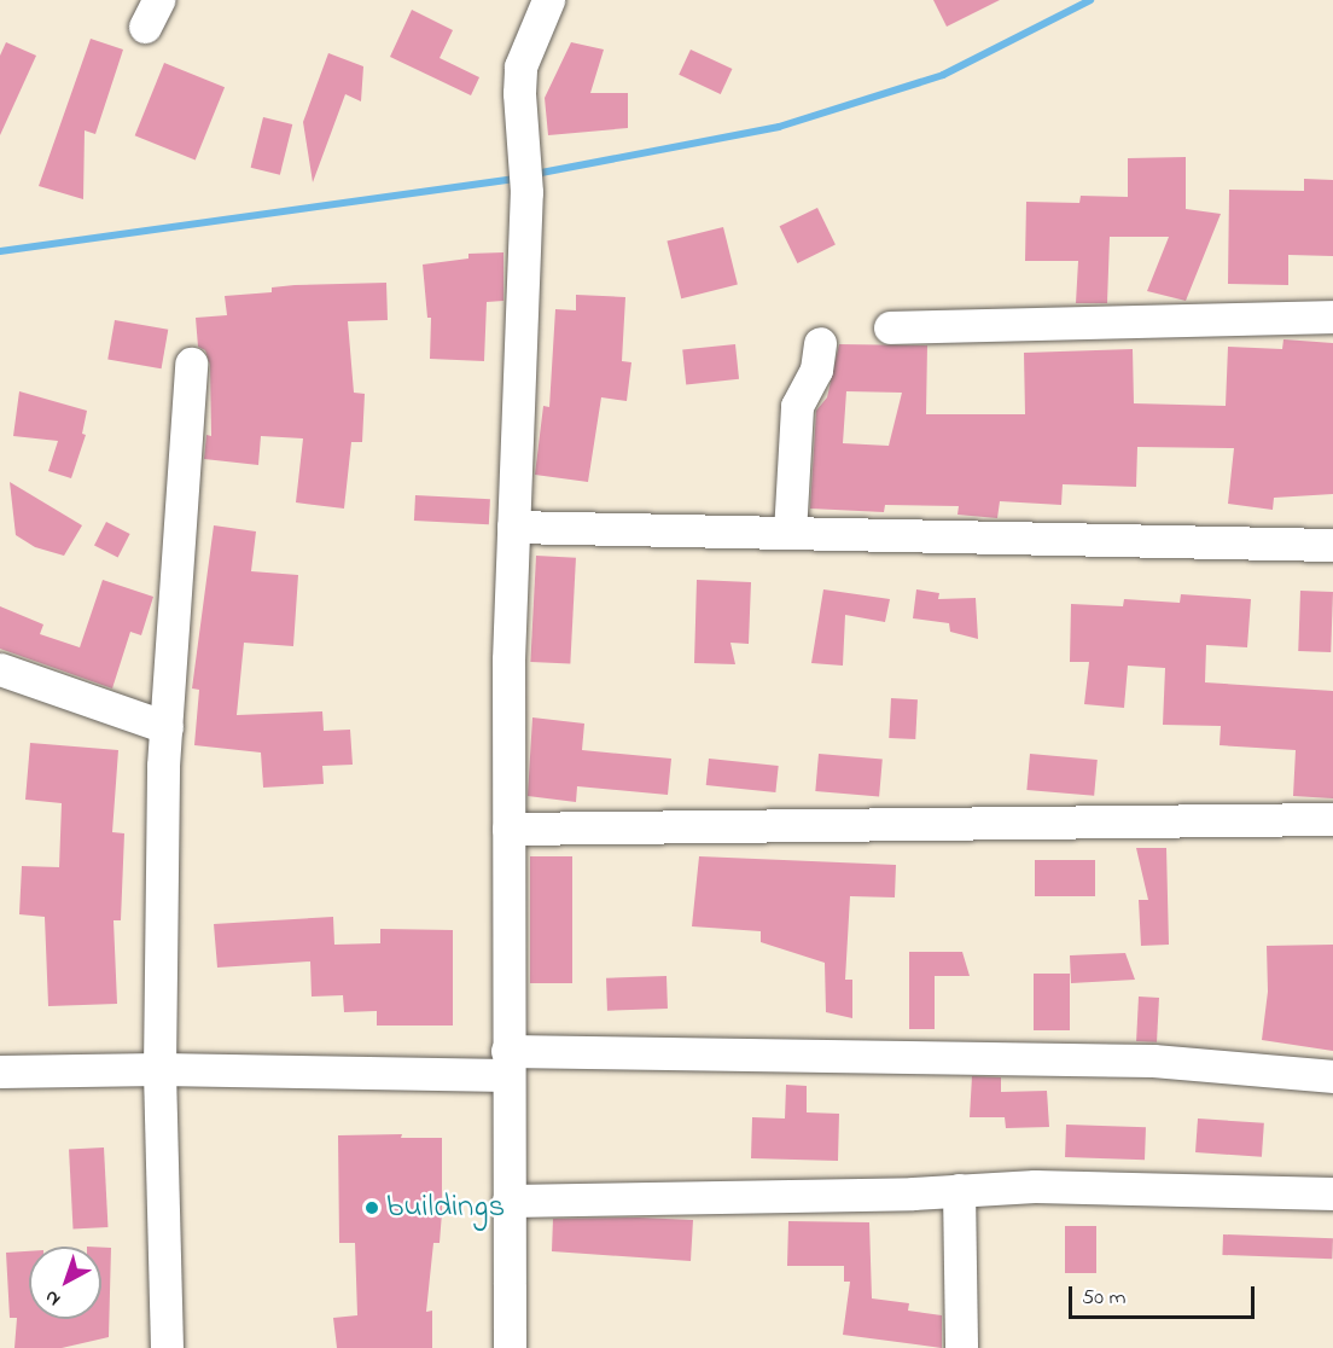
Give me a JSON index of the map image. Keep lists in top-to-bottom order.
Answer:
{
  "places": ["buildings"],
  "scale_bar": "50 m",
  "north": "bottom left"
}
